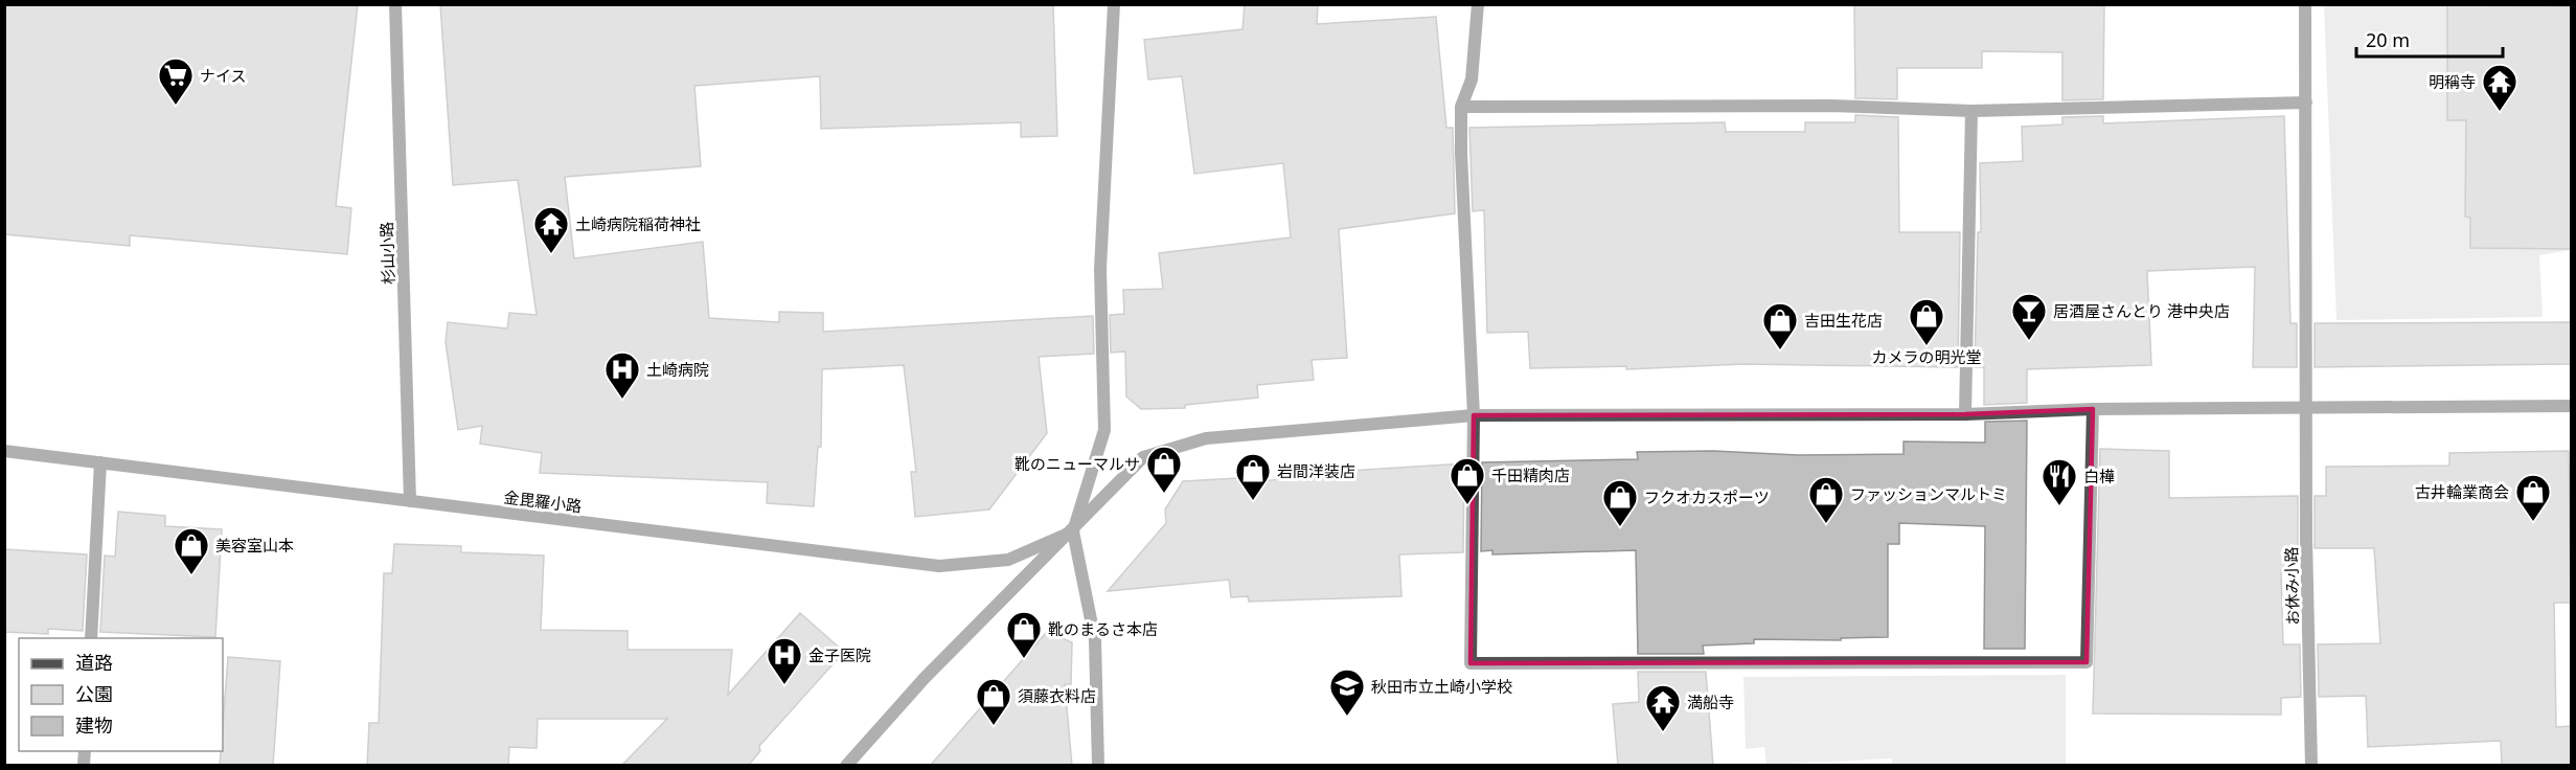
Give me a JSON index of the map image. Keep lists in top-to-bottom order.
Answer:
{
  "streets": {
    "street": ["杉山小路", "金毘羅小路", "お休み小路"]
  },
  "crossings": [
    ["杉山小路", "金毘羅小路"]
  ],
  "places": {
    "supermarket": ["ナイス"],
    "temple": ["明稱寺", "土崎病院稲荷神社", "満船寺"],
    "bar": ["居酒屋さんとり 港中央店"],
    "shop": [
      "カメラの明光堂",
      "吉田生花店",
      "靴のニューマルサ",
      "岩間洋装店",
      "千田精肉店",
      "古井輪業商会",
      "ファッションマルトミ",
      "フクオカスポーツ",
      "美容室山本",
      "靴のまるさ本店",
      "須藤衣料店"
    ],
    "hospital": ["土崎病院", "金子医院"],
    "restaurant": ["白樺"],
    "school or university": ["秋田市立土崎小学校"]
  },
  "legend": ["道路", "公園", "建物"],
  "scale_bar": "20 m"
}
